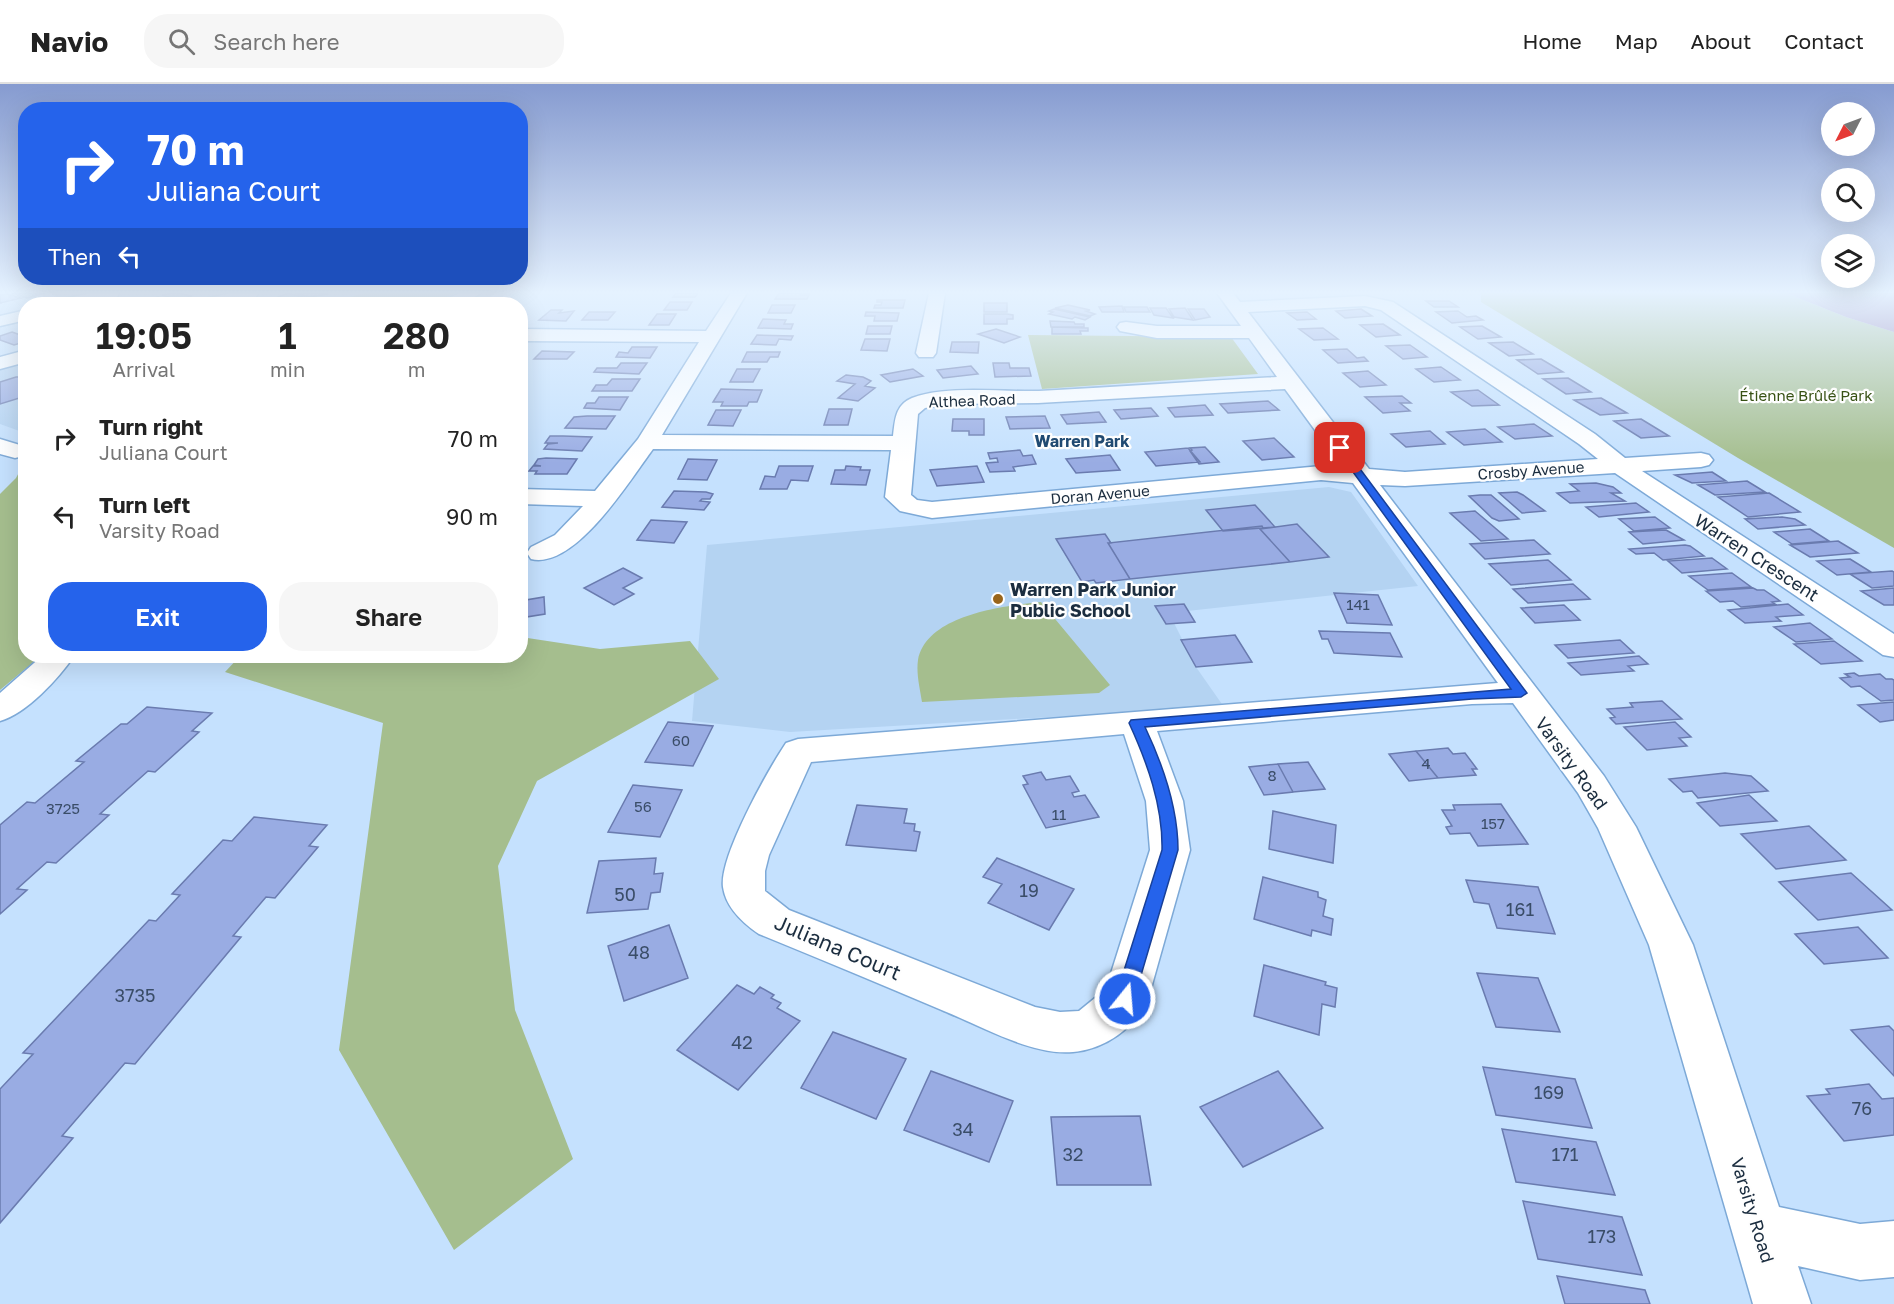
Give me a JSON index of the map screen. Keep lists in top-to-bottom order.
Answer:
{
  "streets": {
    "street": [
      "Althea Road",
      "Crosby Avenue",
      "Doran Avenue",
      "Warren Crescent",
      "Varsity Road",
      "Juliana Court"
    ]
  },
  "crossings": [
    ["Althea Road", "Doran Avenue"],
    ["Althea Road", "Varsity Road"],
    ["Crosby Avenue", "Doran Avenue"],
    ["Crosby Avenue", "Warren Crescent"],
    ["Crosby Avenue", "Varsity Road"],
    ["Doran Avenue", "Varsity Road"],
    ["Varsity Road", "Juliana Court"]
  ],
  "districts": ["Warren Park"],
  "parks": ["Étienne Brûlé Park"],
  "places": ["Warren Park Junior Public School"],
  "house_numbers": [
    "141",
    "60",
    "4",
    "8",
    "56",
    "3725",
    "11",
    "157",
    "19",
    "50",
    "161",
    "48",
    "3735",
    "42",
    "169",
    "76",
    "34",
    "32",
    "171",
    "173"
  ],
  "north": "bottom left",
  "page": {
    "header": "Navio",
    "search": "Search here",
    "nav": [
      "Home",
      "Map",
      "About",
      "Contact"
    ],
    "turn": ["70 m", "Juliana Court"],
    "then": "Then",
    "eta": [
      "19:05",
      "Arrival",
      "1",
      "min",
      "280",
      "m"
    ],
    "list": [
      {
        "name": "Turn right",
        "note": "Juliana Court",
        "value": "70 m"
      },
      {
        "name": "Turn left",
        "note": "Varsity Road",
        "value": "90 m"
      }
    ],
    "buttons": ["Exit", "Share"]
  }
}
